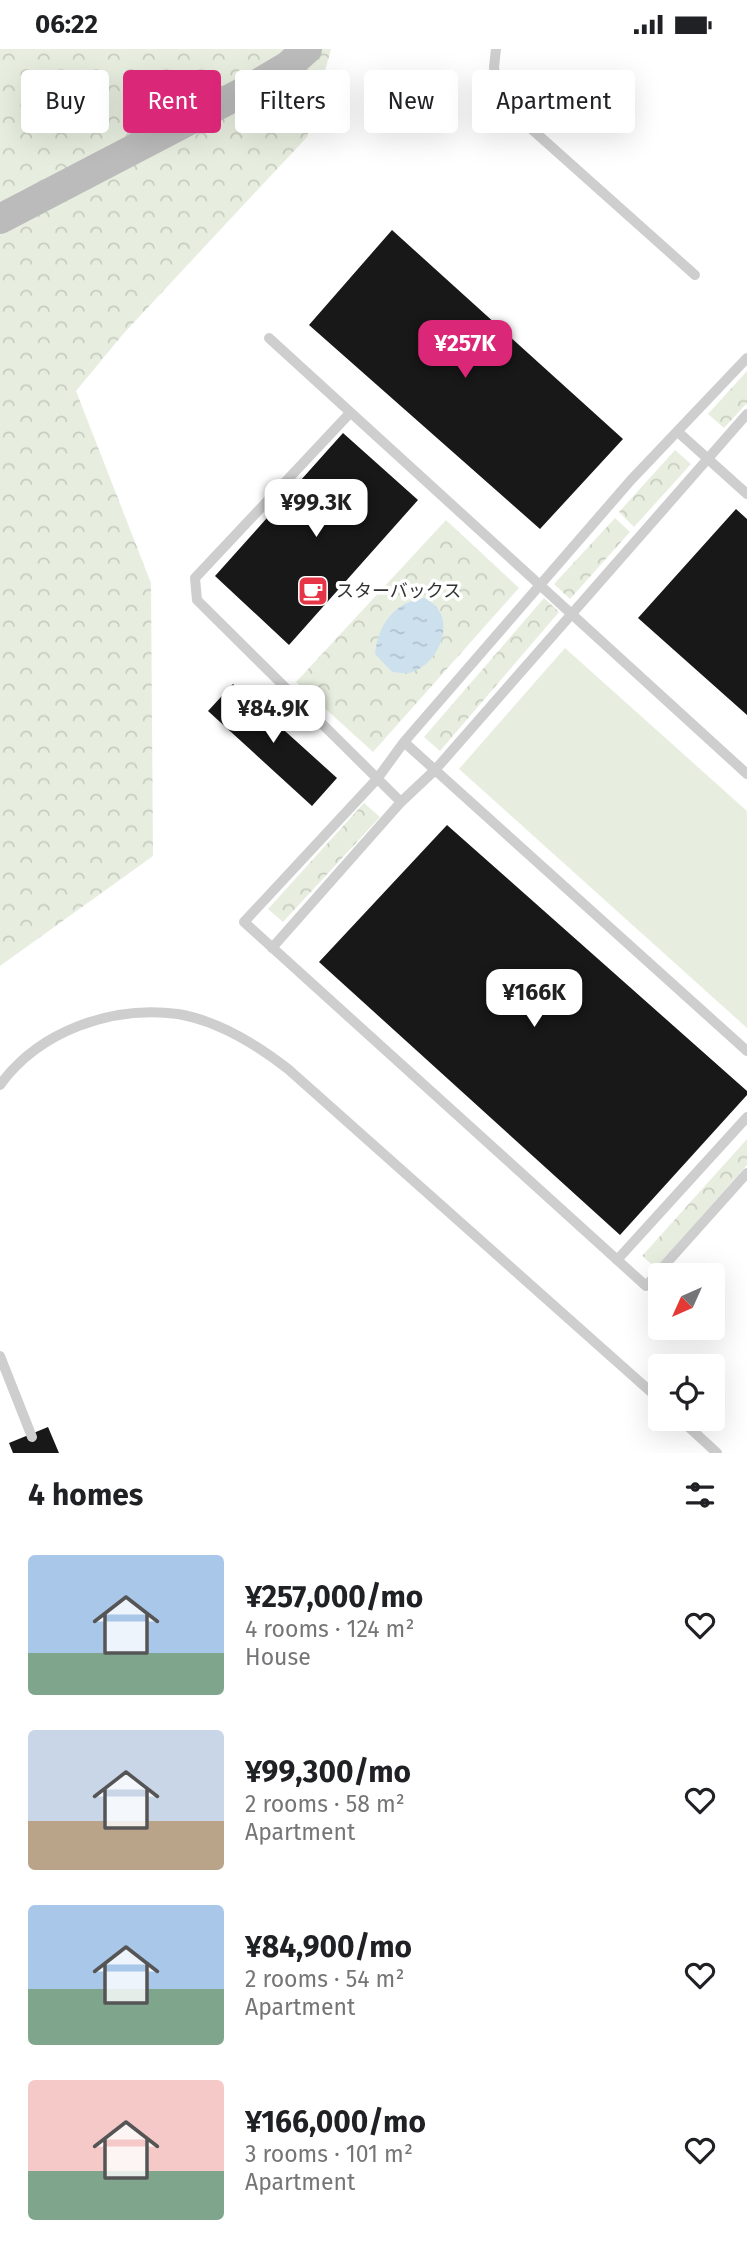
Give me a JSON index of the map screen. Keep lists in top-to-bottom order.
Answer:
{
  "places": {
    "cafe": ["スターバックス"]
  },
  "north": "bottom left",
  "page": {
    "status": "06:22",
    "chip": [
      "Buy",
      "Rent",
      "Filters",
      "New",
      "Apartment"
    ],
    "price": [
      "¥257K",
      "¥99.3K",
      "¥84.9K",
      "¥166K"
    ],
    "heading": "4 homes",
    "list": [
      {
        "name": "¥257,000/mo",
        "note": "4 rooms · 124 m² · House"
      },
      {
        "name": "¥99,300/mo",
        "note": "2 rooms · 58 m² · Apartment"
      },
      {
        "name": "¥84,900/mo",
        "note": "2 rooms · 54 m² · Apartment"
      },
      {
        "name": "¥166,000/mo",
        "note": "3 rooms · 101 m² · Apartment"
      }
    ]
  }
}
